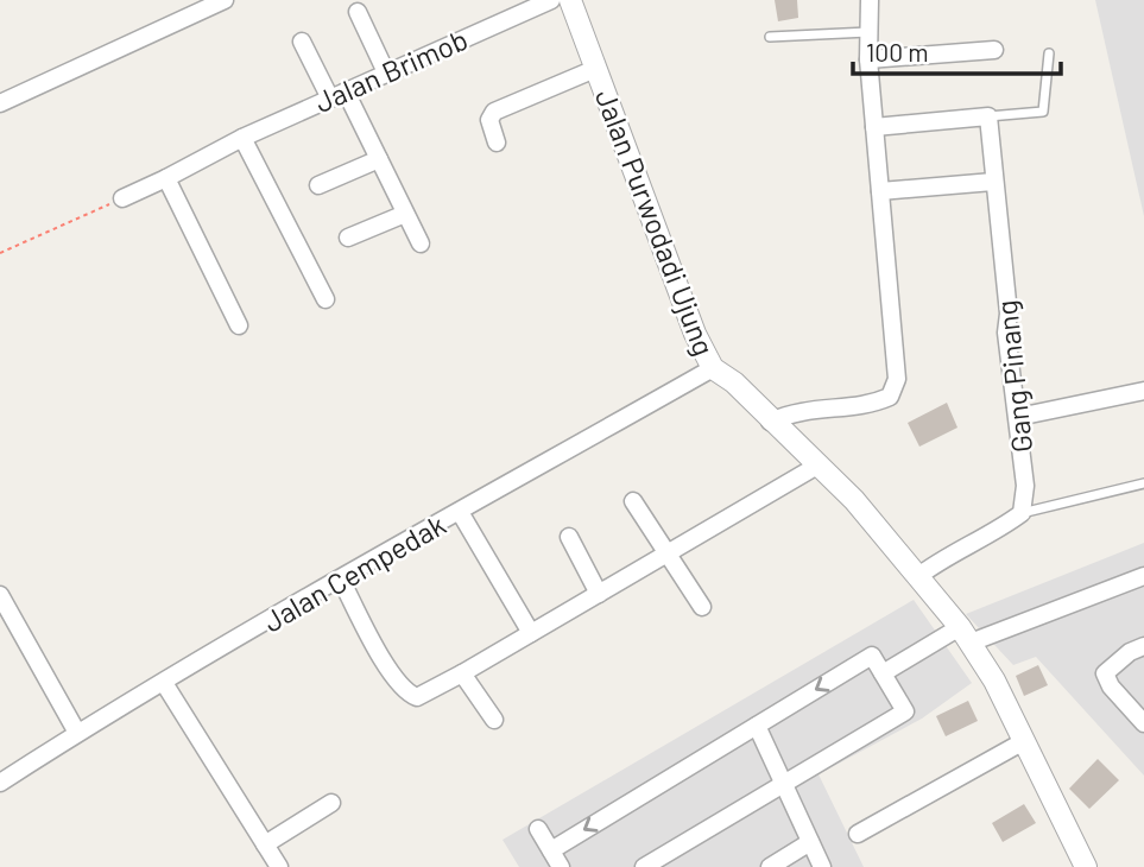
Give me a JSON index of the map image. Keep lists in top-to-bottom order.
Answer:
{
  "streets": {
    "street": [
      "Jalan Brimob",
      "Jalan Purwodadi Ujung",
      "Gang Pinang",
      "Jalan Cempedak"
    ]
  },
  "crossings": [
    ["Jalan Purwodadi Ujung", "Jalan Cempedak"]
  ],
  "scale_bar": "100 m"
}
